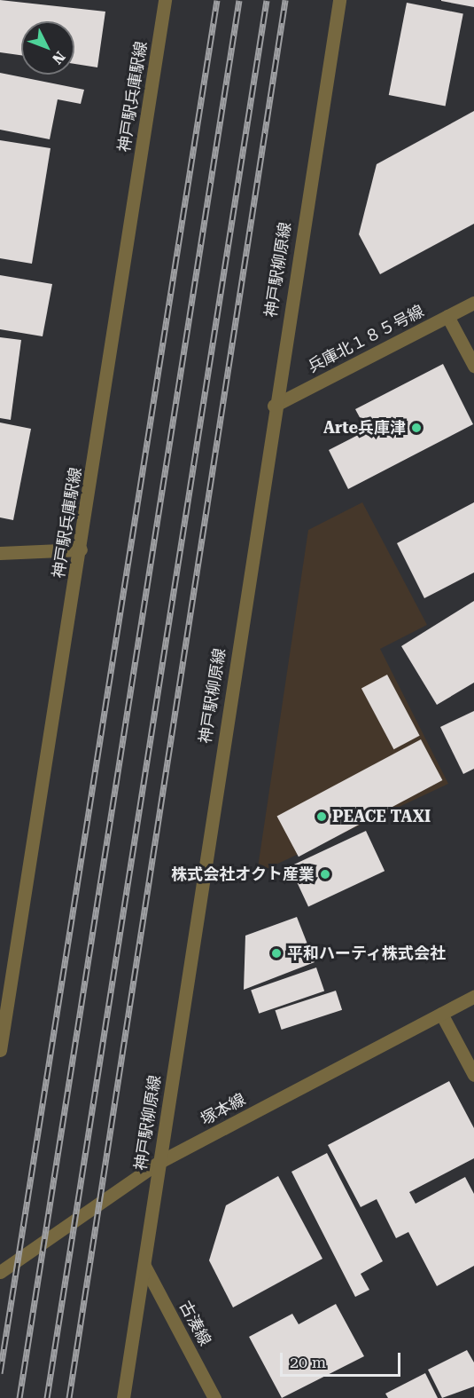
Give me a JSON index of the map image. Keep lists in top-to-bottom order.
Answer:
{
  "streets": {
    "street": [
      "神戸駅兵庫駅線",
      "神戸駅柳原線",
      "兵庫北１８５号線",
      "塚本線",
      "古湊線"
    ]
  },
  "crossings": [
    ["神戸駅柳原線", "兵庫北１８５号線"],
    ["神戸駅柳原線", "塚本線"],
    ["神戸駅柳原線", "古湊線"]
  ],
  "places": [
    "Arte兵庫津",
    "PEACE TAXI",
    "株式会社オクト産業",
    "平和ハーティ株式会社"
  ],
  "scale_bar": "20 m",
  "north": "bottom right"
}
